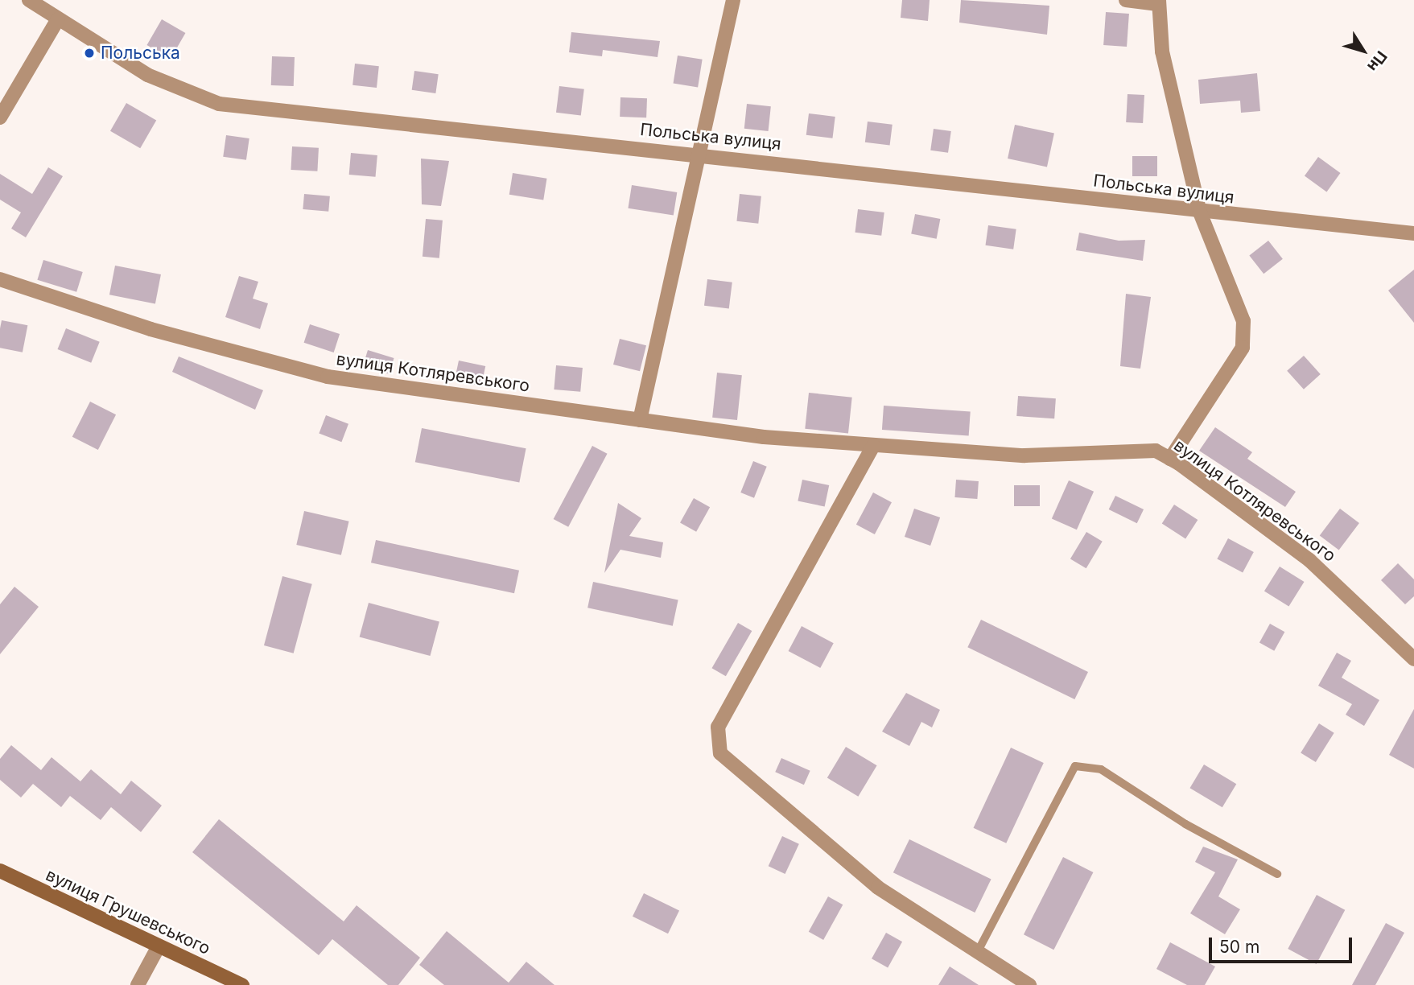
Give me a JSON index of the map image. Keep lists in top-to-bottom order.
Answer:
{
  "streets": {
    "main road": ["вулиця Грушевського"],
    "street": ["Польська вулиця", "вулиця Котляревського"]
  },
  "places": ["Польська"],
  "scale_bar": "50 m",
  "north": "bottom right"
}
